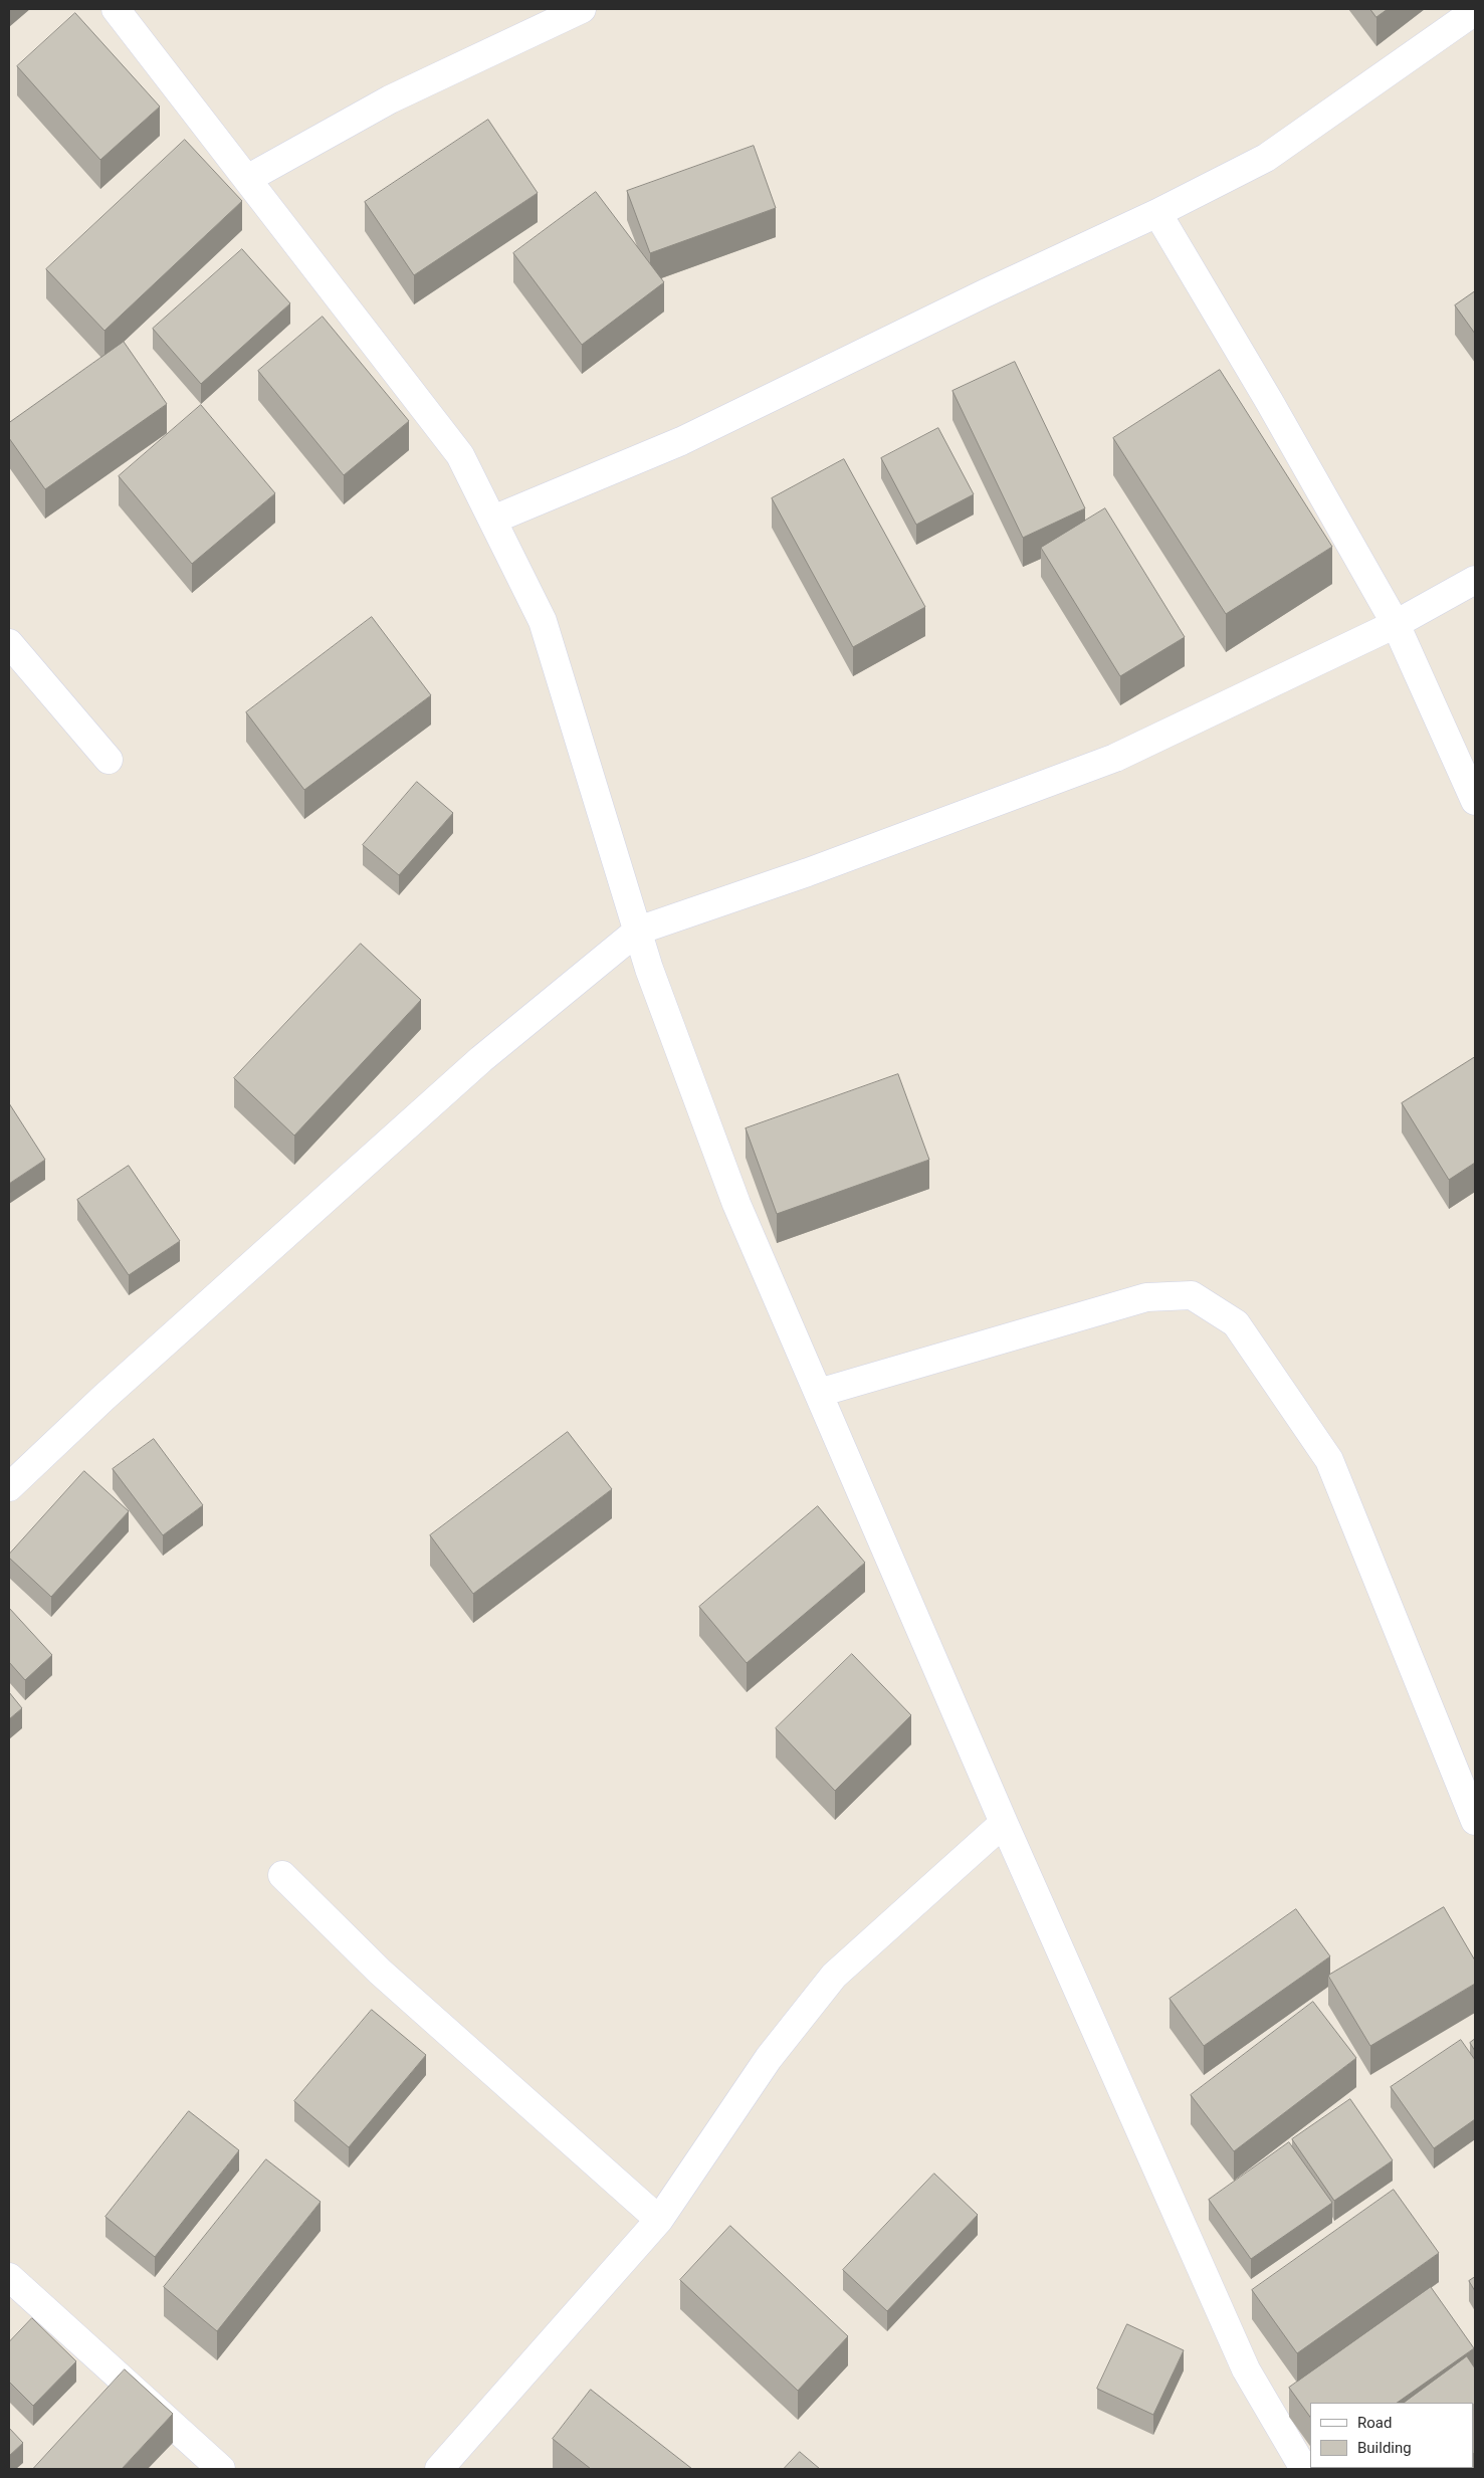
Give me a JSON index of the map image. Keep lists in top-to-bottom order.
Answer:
{
  "legend": ["Road", "Building"]
}
